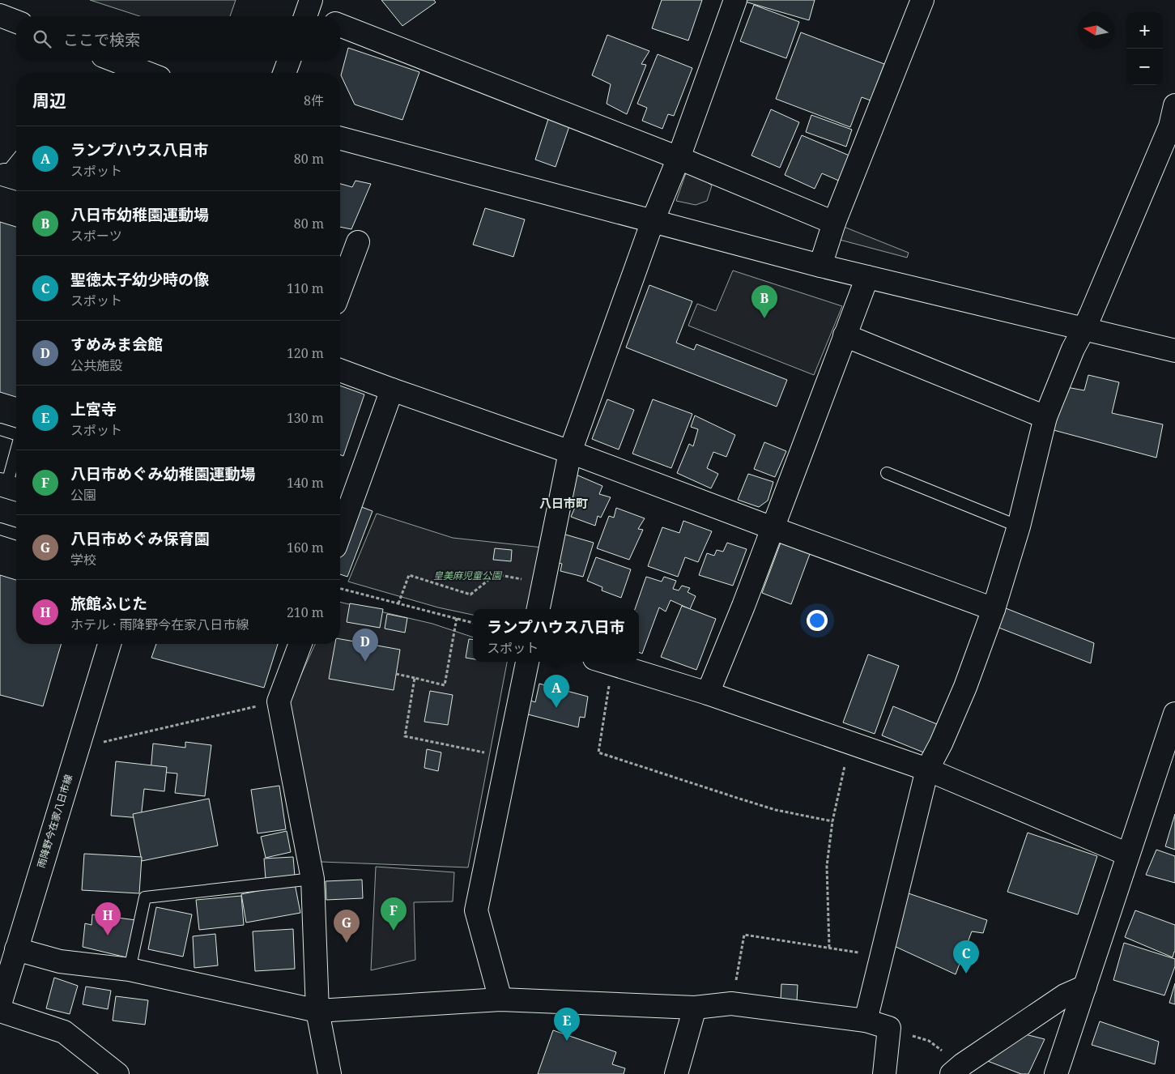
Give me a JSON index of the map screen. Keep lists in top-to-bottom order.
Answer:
{
  "streets": {
    "street": ["雨降野今在家八日市線"]
  },
  "districts": ["八日市町"],
  "parks": ["皇美麻児童公園"],
  "north": "left",
  "page": {
    "map_buttons": ["+", "−"],
    "search": "ここで検索",
    "heading": ["周辺", "8件"],
    "list": [
      {
        "mark": "A",
        "name": "ランプハウス八日市",
        "note": "スポット",
        "value": "80 m"
      },
      {
        "mark": "B",
        "name": "八日市幼稚園運動場",
        "note": "スポーツ",
        "value": "80 m"
      },
      {
        "mark": "C",
        "name": "聖徳太子幼少時の像",
        "note": "スポット",
        "value": "110 m"
      },
      {
        "mark": "D",
        "name": "すめみま会館",
        "note": "公共施設",
        "value": "120 m"
      },
      {
        "mark": "E",
        "name": "上宮寺",
        "note": "スポット",
        "value": "130 m"
      },
      {
        "mark": "F",
        "name": "八日市めぐみ幼稚園運動場",
        "note": "公園",
        "value": "140 m"
      },
      {
        "mark": "G",
        "name": "八日市めぐみ保育園",
        "note": "学校",
        "value": "160 m"
      },
      {
        "mark": "H",
        "name": "旅館ふじた",
        "note": "ホテル · 雨降野今在家八日市線",
        "value": "210 m"
      }
    ],
    "pins": [
      "B",
      "D",
      "A",
      "F",
      "H",
      "G",
      "C",
      "E"
    ],
    "popup": ["ランプハウス八日市", "スポット"]
  }
}
